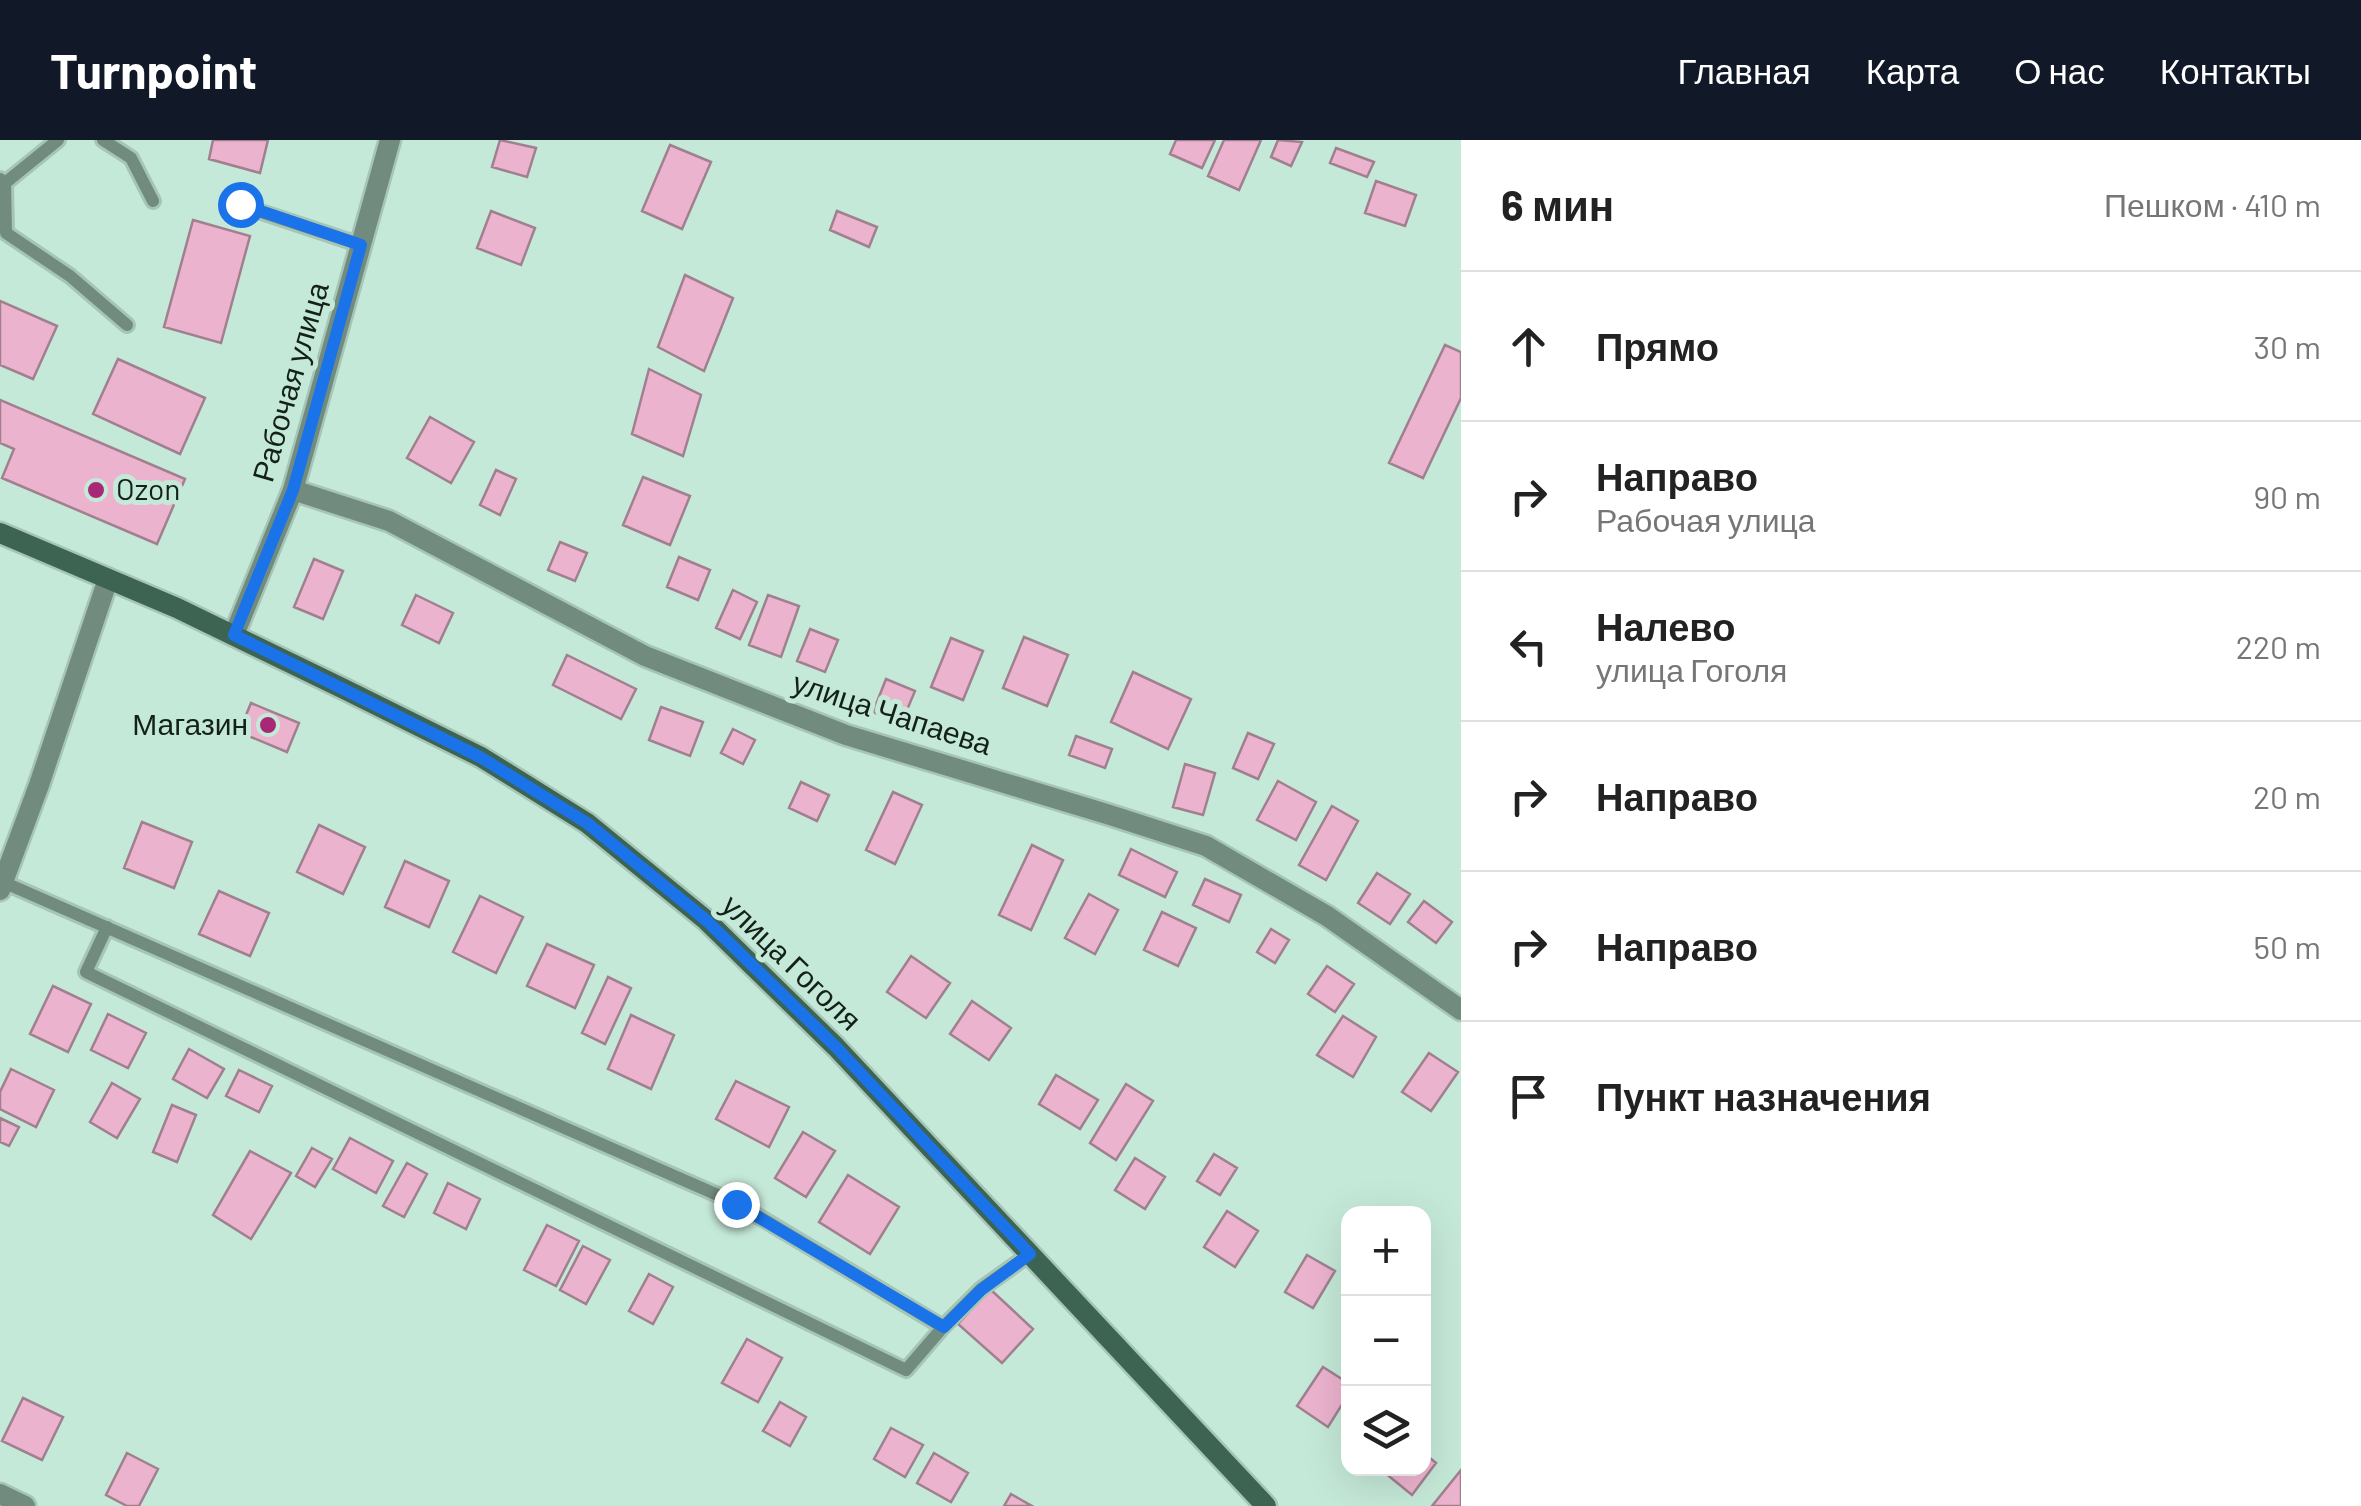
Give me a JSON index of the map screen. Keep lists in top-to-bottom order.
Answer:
{
  "streets": {
    "main road": ["улица Гоголя"],
    "street": ["Рабочая улица", "улица Чапаева"]
  },
  "crossings": [
    ["Рабочая улица", "улица Чапаева"],
    ["Рабочая улица", "улица Гоголя"]
  ],
  "places": ["Ozon", "Магазин"],
  "page": {
    "header": "Turnpoint",
    "nav": [
      "Главная",
      "Карта",
      "О нас",
      "Контакты"
    ],
    "heading": ["6 мин", "Пешком · 410 m"],
    "list": [
      ["Прямо", "30 m"],
      ["Направо", "Рабочая улица", "90 m"],
      ["Налево", "улица Гоголя", "220 m"],
      ["Направо", "20 m"],
      ["Направо", "50 m"],
      "Пункт назначения"
    ],
    "map_buttons": ["+", "−"]
  }
}
